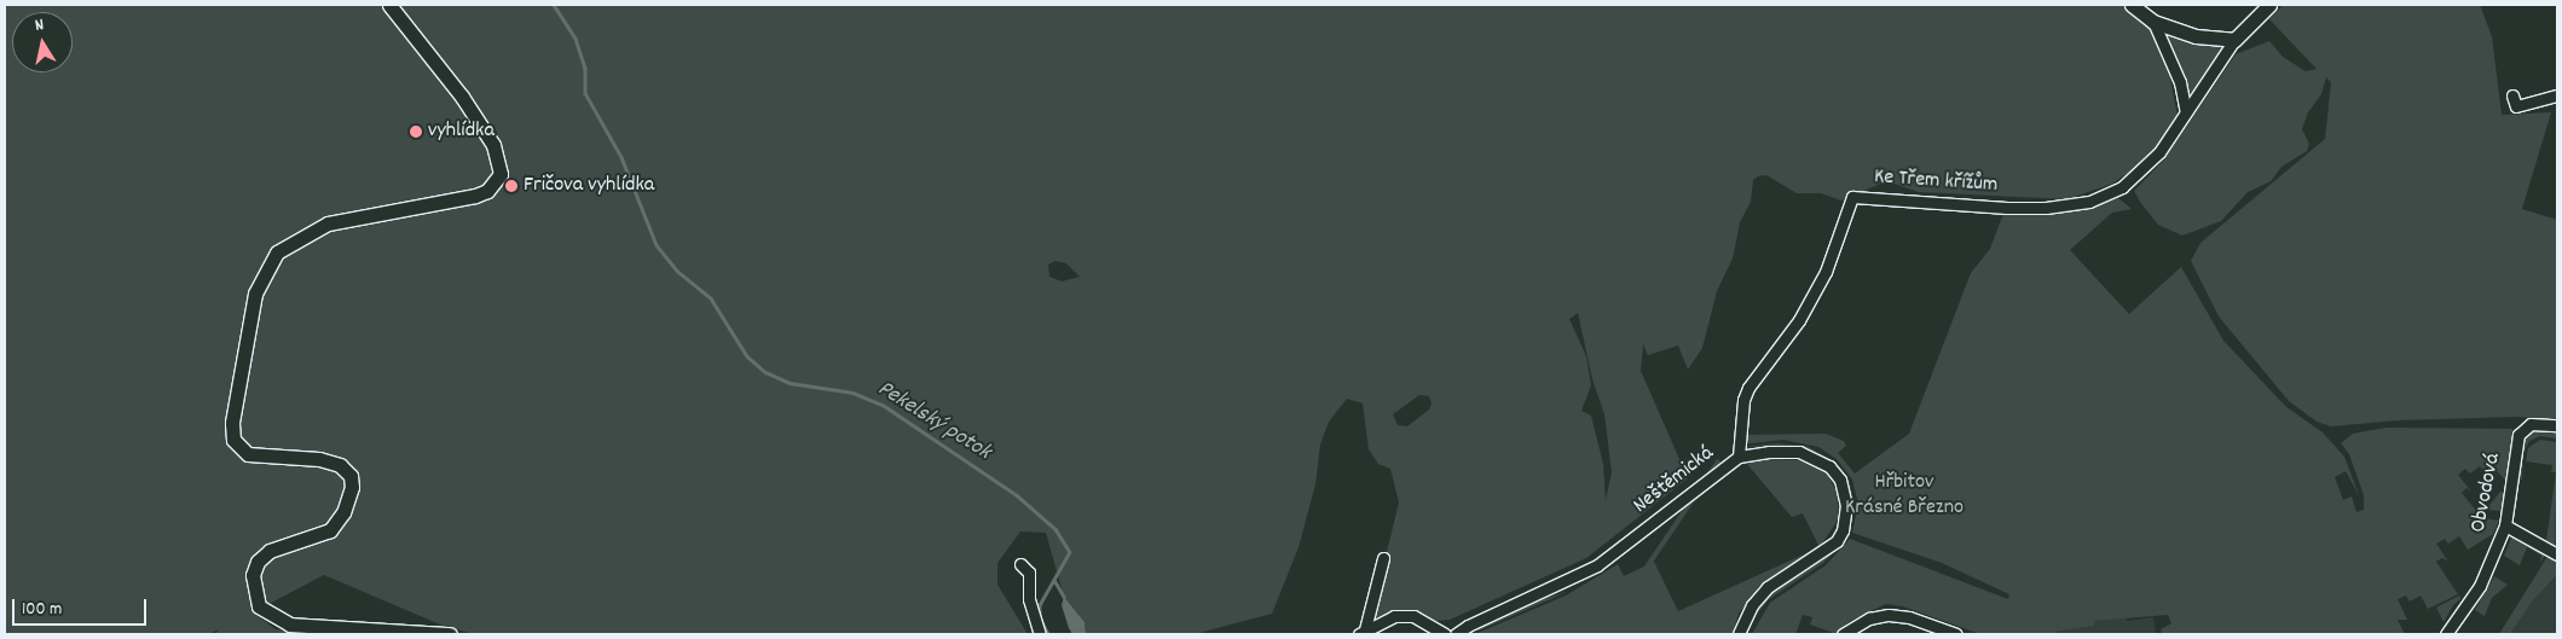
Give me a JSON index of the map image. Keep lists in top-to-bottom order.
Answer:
{
  "streets": {
    "street": ["Ke Třem křížům", "Neštěmická", "Obvodová"]
  },
  "crossings": [
    ["Ke Třem křížům", "Neštěmická"]
  ],
  "water": ["Pekelský potok"],
  "parks": ["Hřbitov Krásné Březno"],
  "places": ["vyhlídka", "Fričova vyhlídka"],
  "scale_bar": "100 m",
  "north": "top"
}
